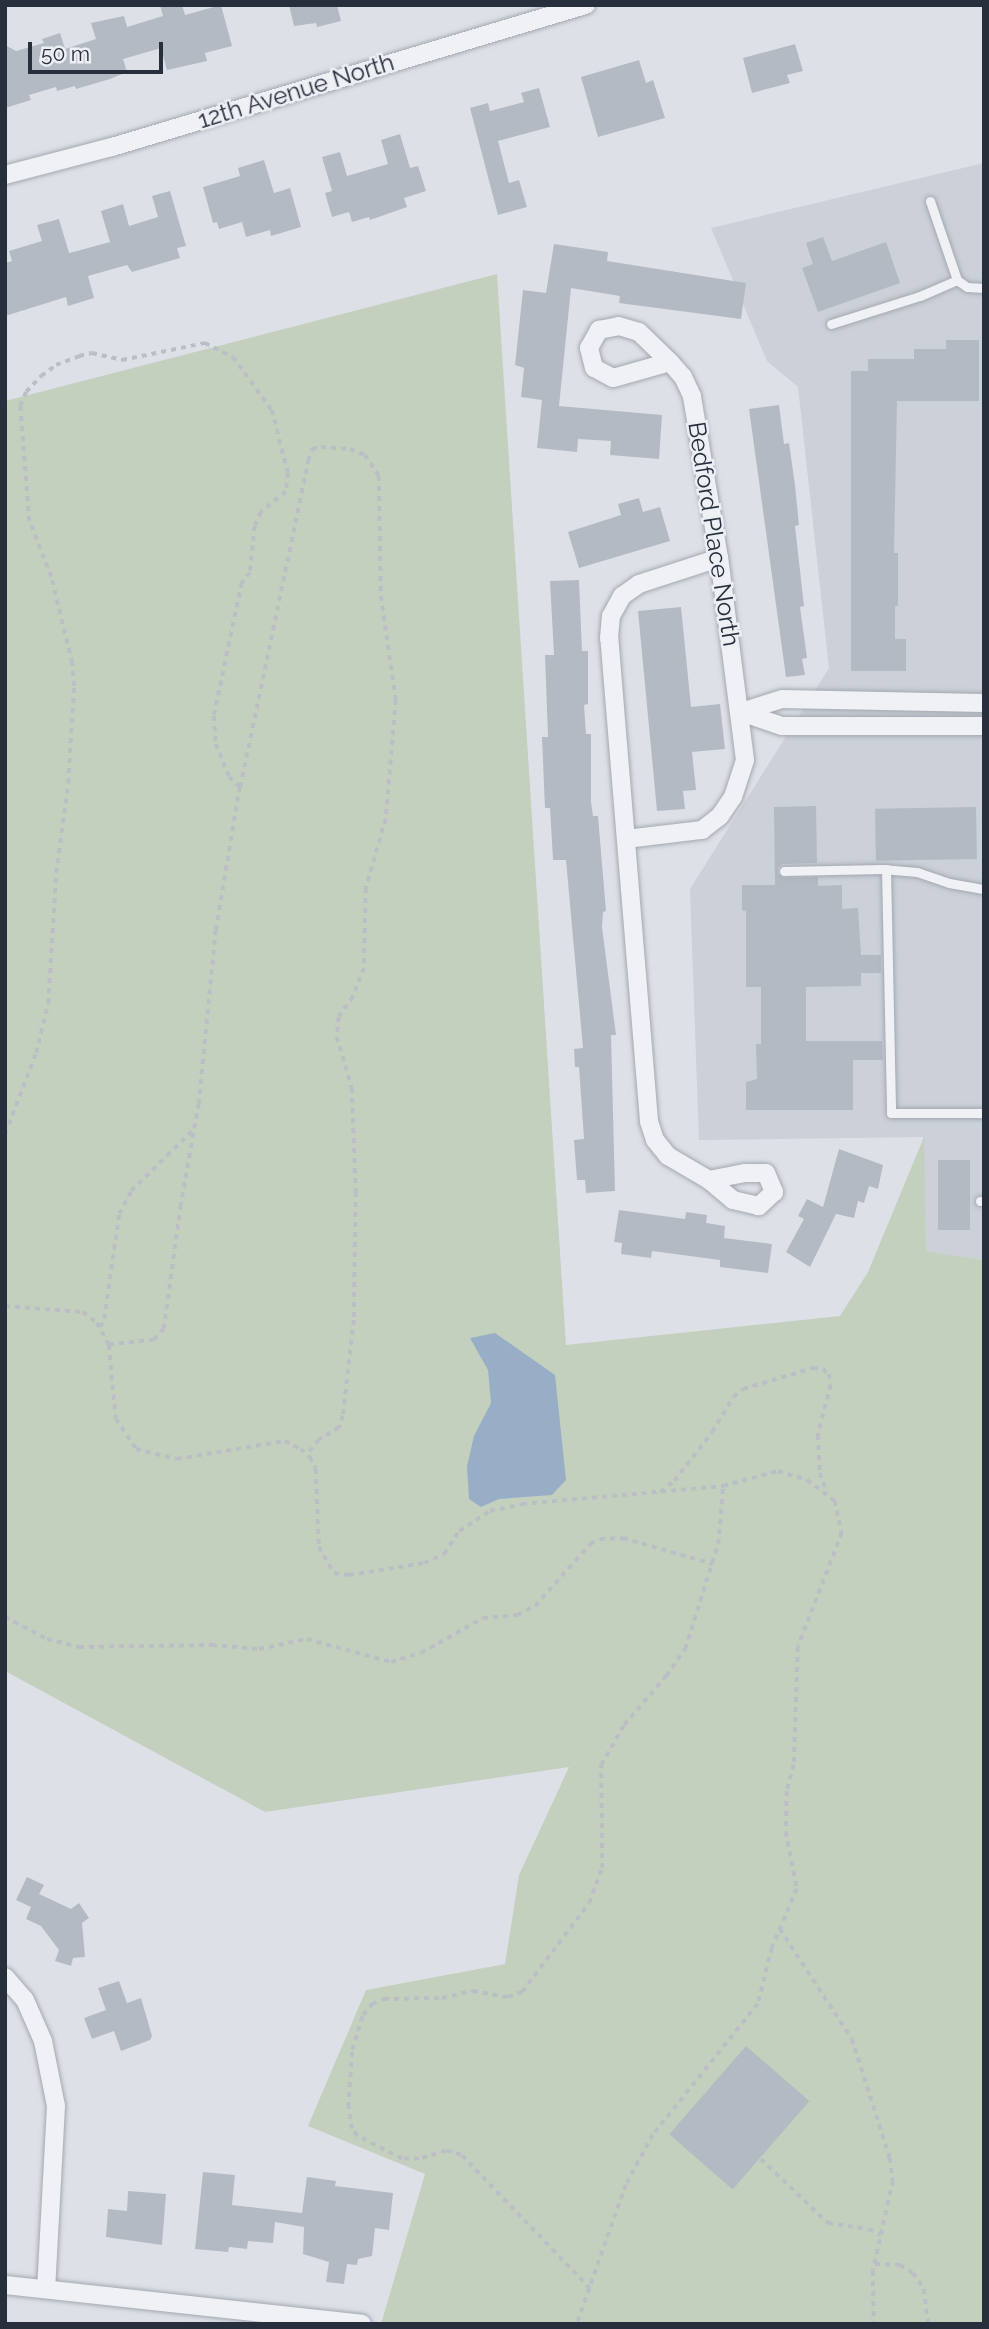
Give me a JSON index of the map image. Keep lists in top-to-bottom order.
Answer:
{
  "streets": {
    "street": ["12th Avenue North", "Bedford Place North"]
  },
  "scale_bar": "50 m"
}
